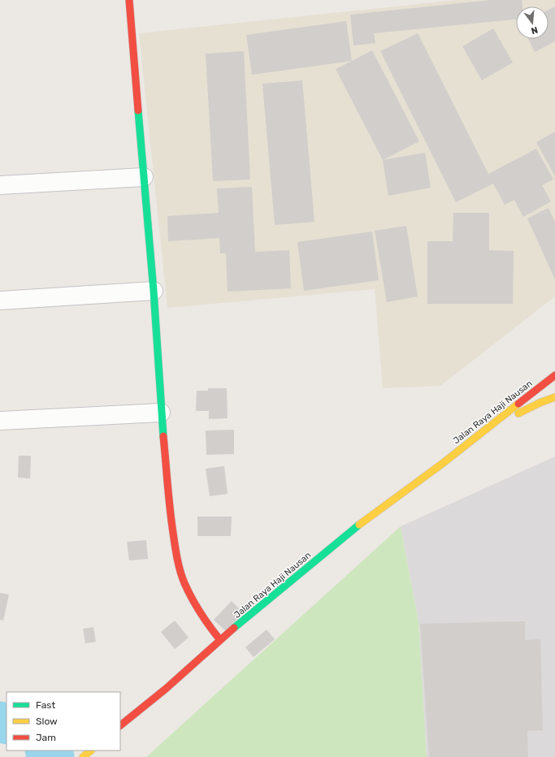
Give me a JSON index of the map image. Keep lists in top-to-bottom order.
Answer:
{
  "streets": {
    "main road": ["Jalan Raya Haji Nausan"]
  },
  "legend": ["Fast", "Slow", "Jam"],
  "north": "bottom"
}
